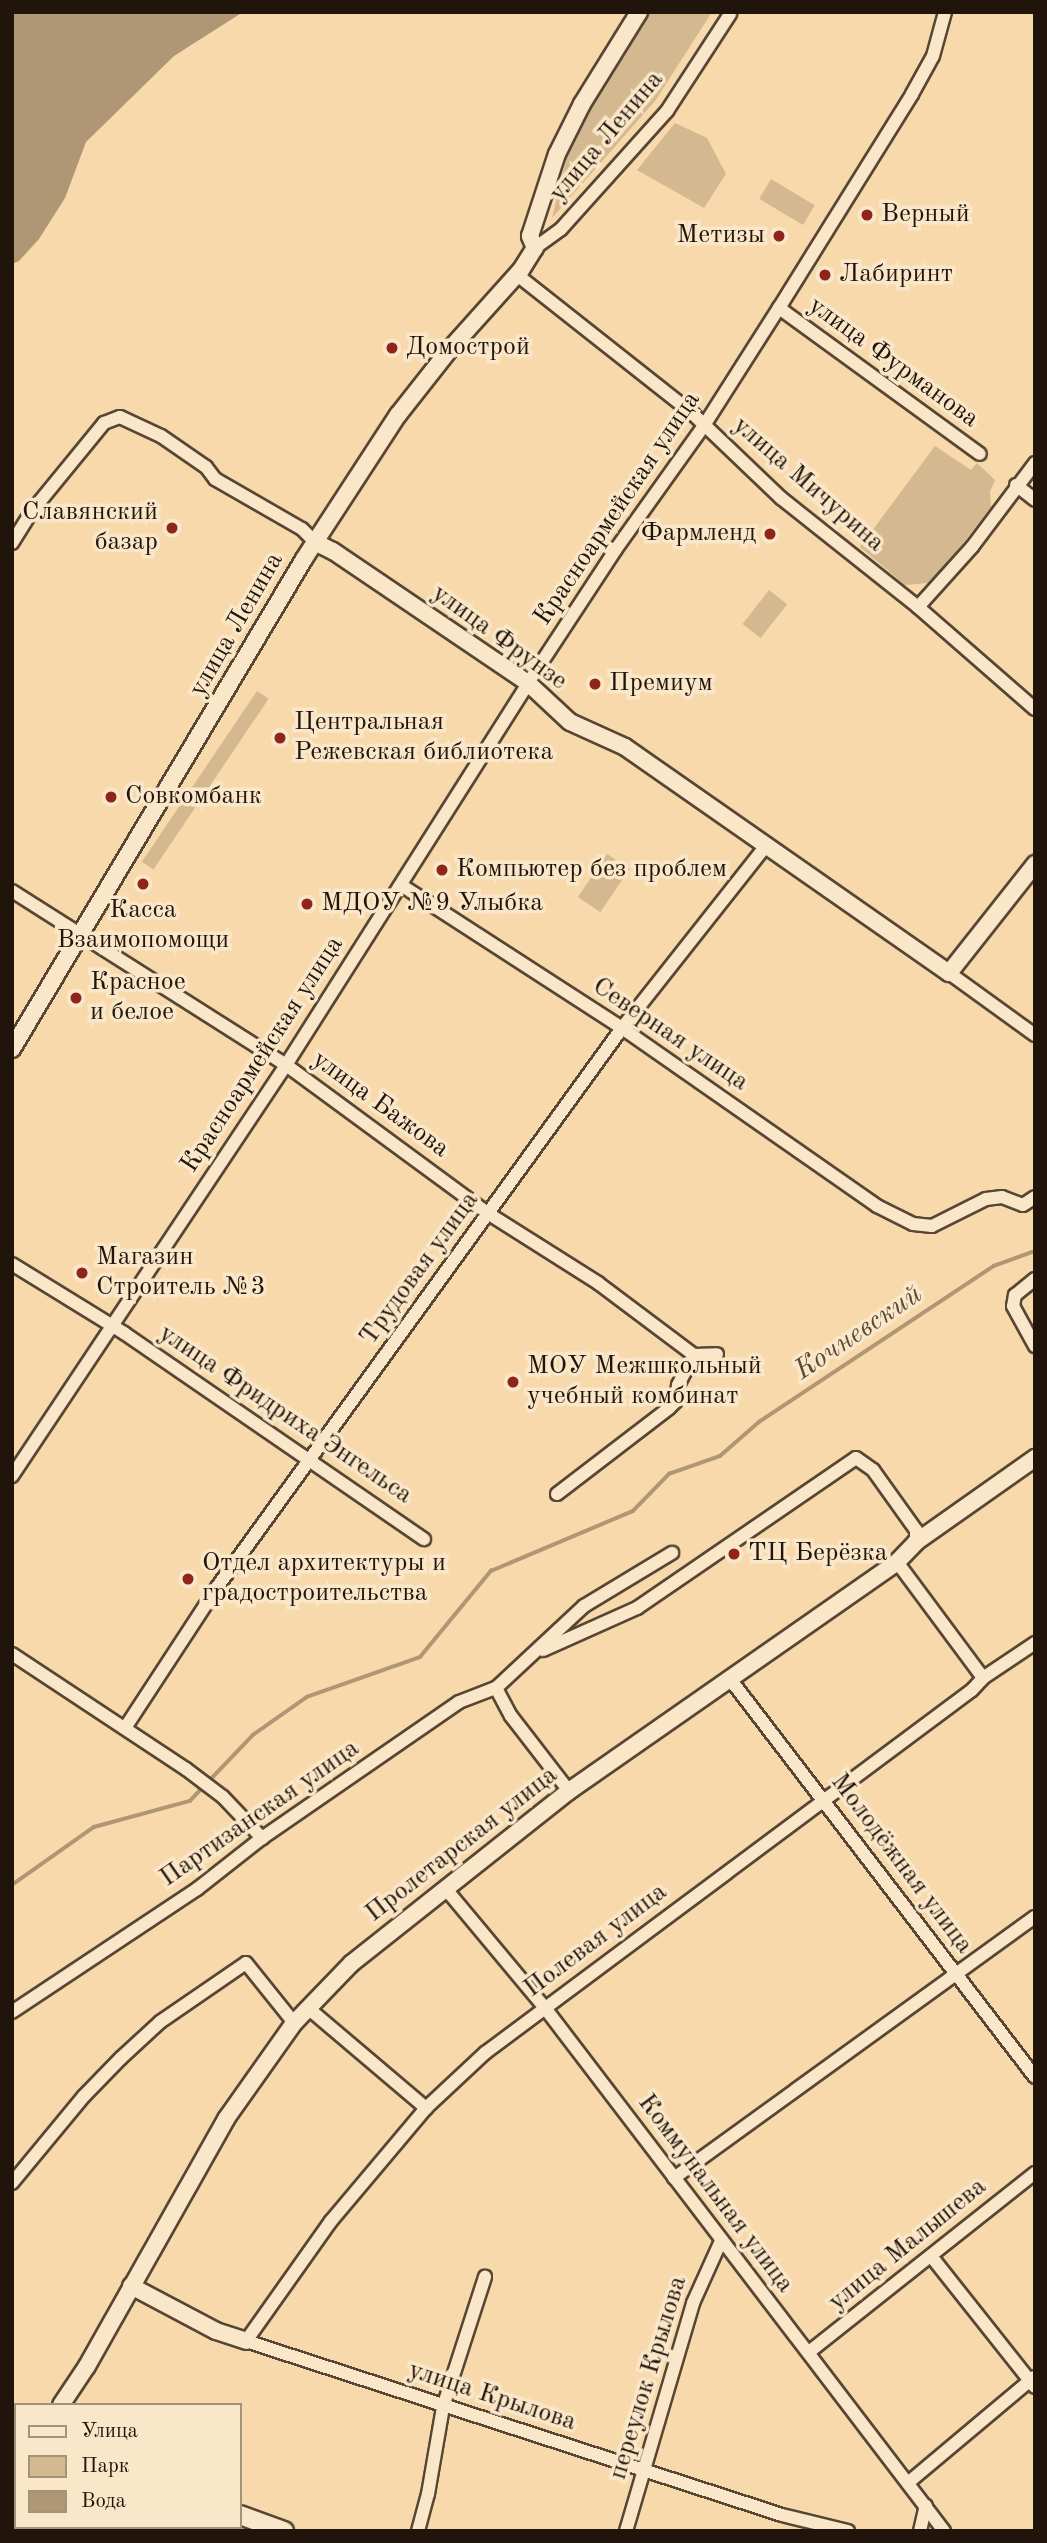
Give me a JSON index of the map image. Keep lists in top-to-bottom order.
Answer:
{
  "streets": {
    "street": [
      "улица Ленина",
      "улица Фурманова",
      "улица Мичурина",
      "Красноармейская улица",
      "улица Фрунзе",
      "Северная улица",
      "улица Бажова",
      "Трудовая улица",
      "улица Фридриха Энгельса",
      "Партизанская улица",
      "Пролетарская улица",
      "Молодёжная улица",
      "Полевая улица",
      "Коммунальная улица",
      "улица Малышева",
      "переулок Крылова",
      "улица Крылова"
    ]
  },
  "crossings": [
    ["улица Ленина", "улица Мичурина"],
    ["улица Ленина", "улица Фрунзе"],
    ["улица Ленина", "улица Бажова"],
    ["улица Фурманова", "Красноармейская улица"],
    ["улица Мичурина", "Красноармейская улица"],
    ["Красноармейская улица", "улица Фрунзе"],
    ["Красноармейская улица", "Северная улица"],
    ["Красноармейская улица", "улица Бажова"],
    ["Красноармейская улица", "улица Фридриха Энгельса"],
    ["улица Фрунзе", "Трудовая улица"],
    ["Северная улица", "Трудовая улица"],
    ["улица Бажова", "Трудовая улица"],
    ["Трудовая улица", "улица Фридриха Энгельса"],
    ["Партизанская улица", "Пролетарская улица"],
    ["Пролетарская улица", "Молодёжная улица"],
    ["Пролетарская улица", "Коммунальная улица"],
    ["Пролетарская улица", "улица Крылова"],
    ["Молодёжная улица", "Полевая улица"],
    ["Полевая улица", "Коммунальная улица"],
    ["Полевая улица", "улица Крылова"],
    ["Коммунальная улица", "улица Малышева"],
    ["Коммунальная улица", "переулок Крылова"],
    ["переулок Крылова", "улица Крылова"]
  ],
  "water": ["Кочневский"],
  "places": [
    "Верный",
    "Метизы",
    "Лабиринт",
    "Домострой",
    "Славянский базар",
    "Фармленд",
    "Премиум",
    "Центральная Режевская библиотека",
    "Совкомбанк",
    "Компьютер без проблем",
    "Касса Взаимопомощи",
    "МДОУ №9 Улыбка",
    "Красное и белое",
    "Магазин Строитель №3",
    "МОУ Межшкольный учебный комбинат",
    "ТЦ Берёзка",
    "Отдел архитектуры и градостроительства"
  ],
  "legend": ["Улица", "Парк", "Вода"]
}
